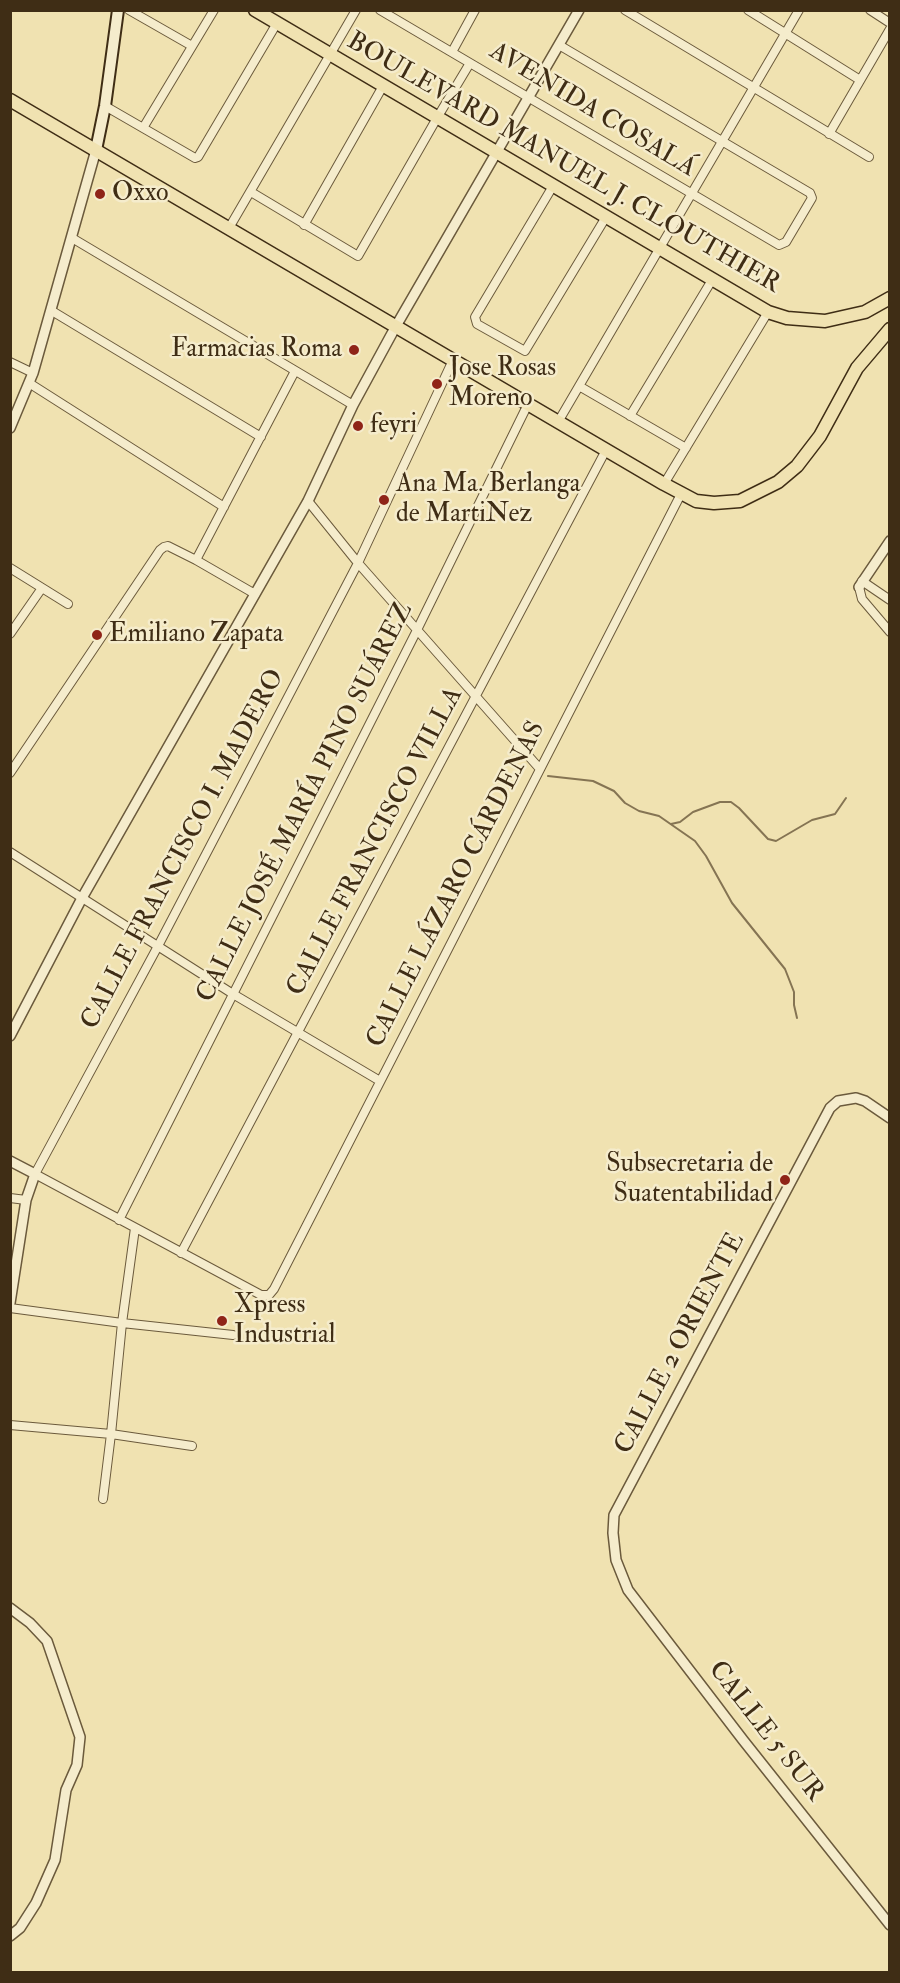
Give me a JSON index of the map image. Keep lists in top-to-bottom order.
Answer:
{
  "streets": {
    "main road": ["BOULEVARD MANUEL J. CLOUTHIER"],
    "street": [
      "AVENIDA COSALÁ",
      "CALLE JOSÉ MARÍA PINO SUÁREZ",
      "CALLE FRANCISCO VILLA",
      "CALLE FRANCISCO I. MADERO",
      "CALLE LÁZARO CÁRDENAS",
      "CALLE 2 ORIENTE",
      "CALLE 5 SUR"
    ]
  },
  "crossings": [
    ["CALLE FRANCISCO VILLA", "CALLE LÁZARO CÁRDENAS"],
    ["CALLE 2 ORIENTE", "CALLE 5 SUR"]
  ],
  "places": [
    "Oxxo",
    "Farmacias Roma",
    "Jose Rosas Moreno",
    "feyri",
    "Ana Ma. Berlanga de MartiNez",
    "Emiliano Zapata",
    "Subsecretaria de Suatentabilidad",
    "Xpress Industrial"
  ]
}
